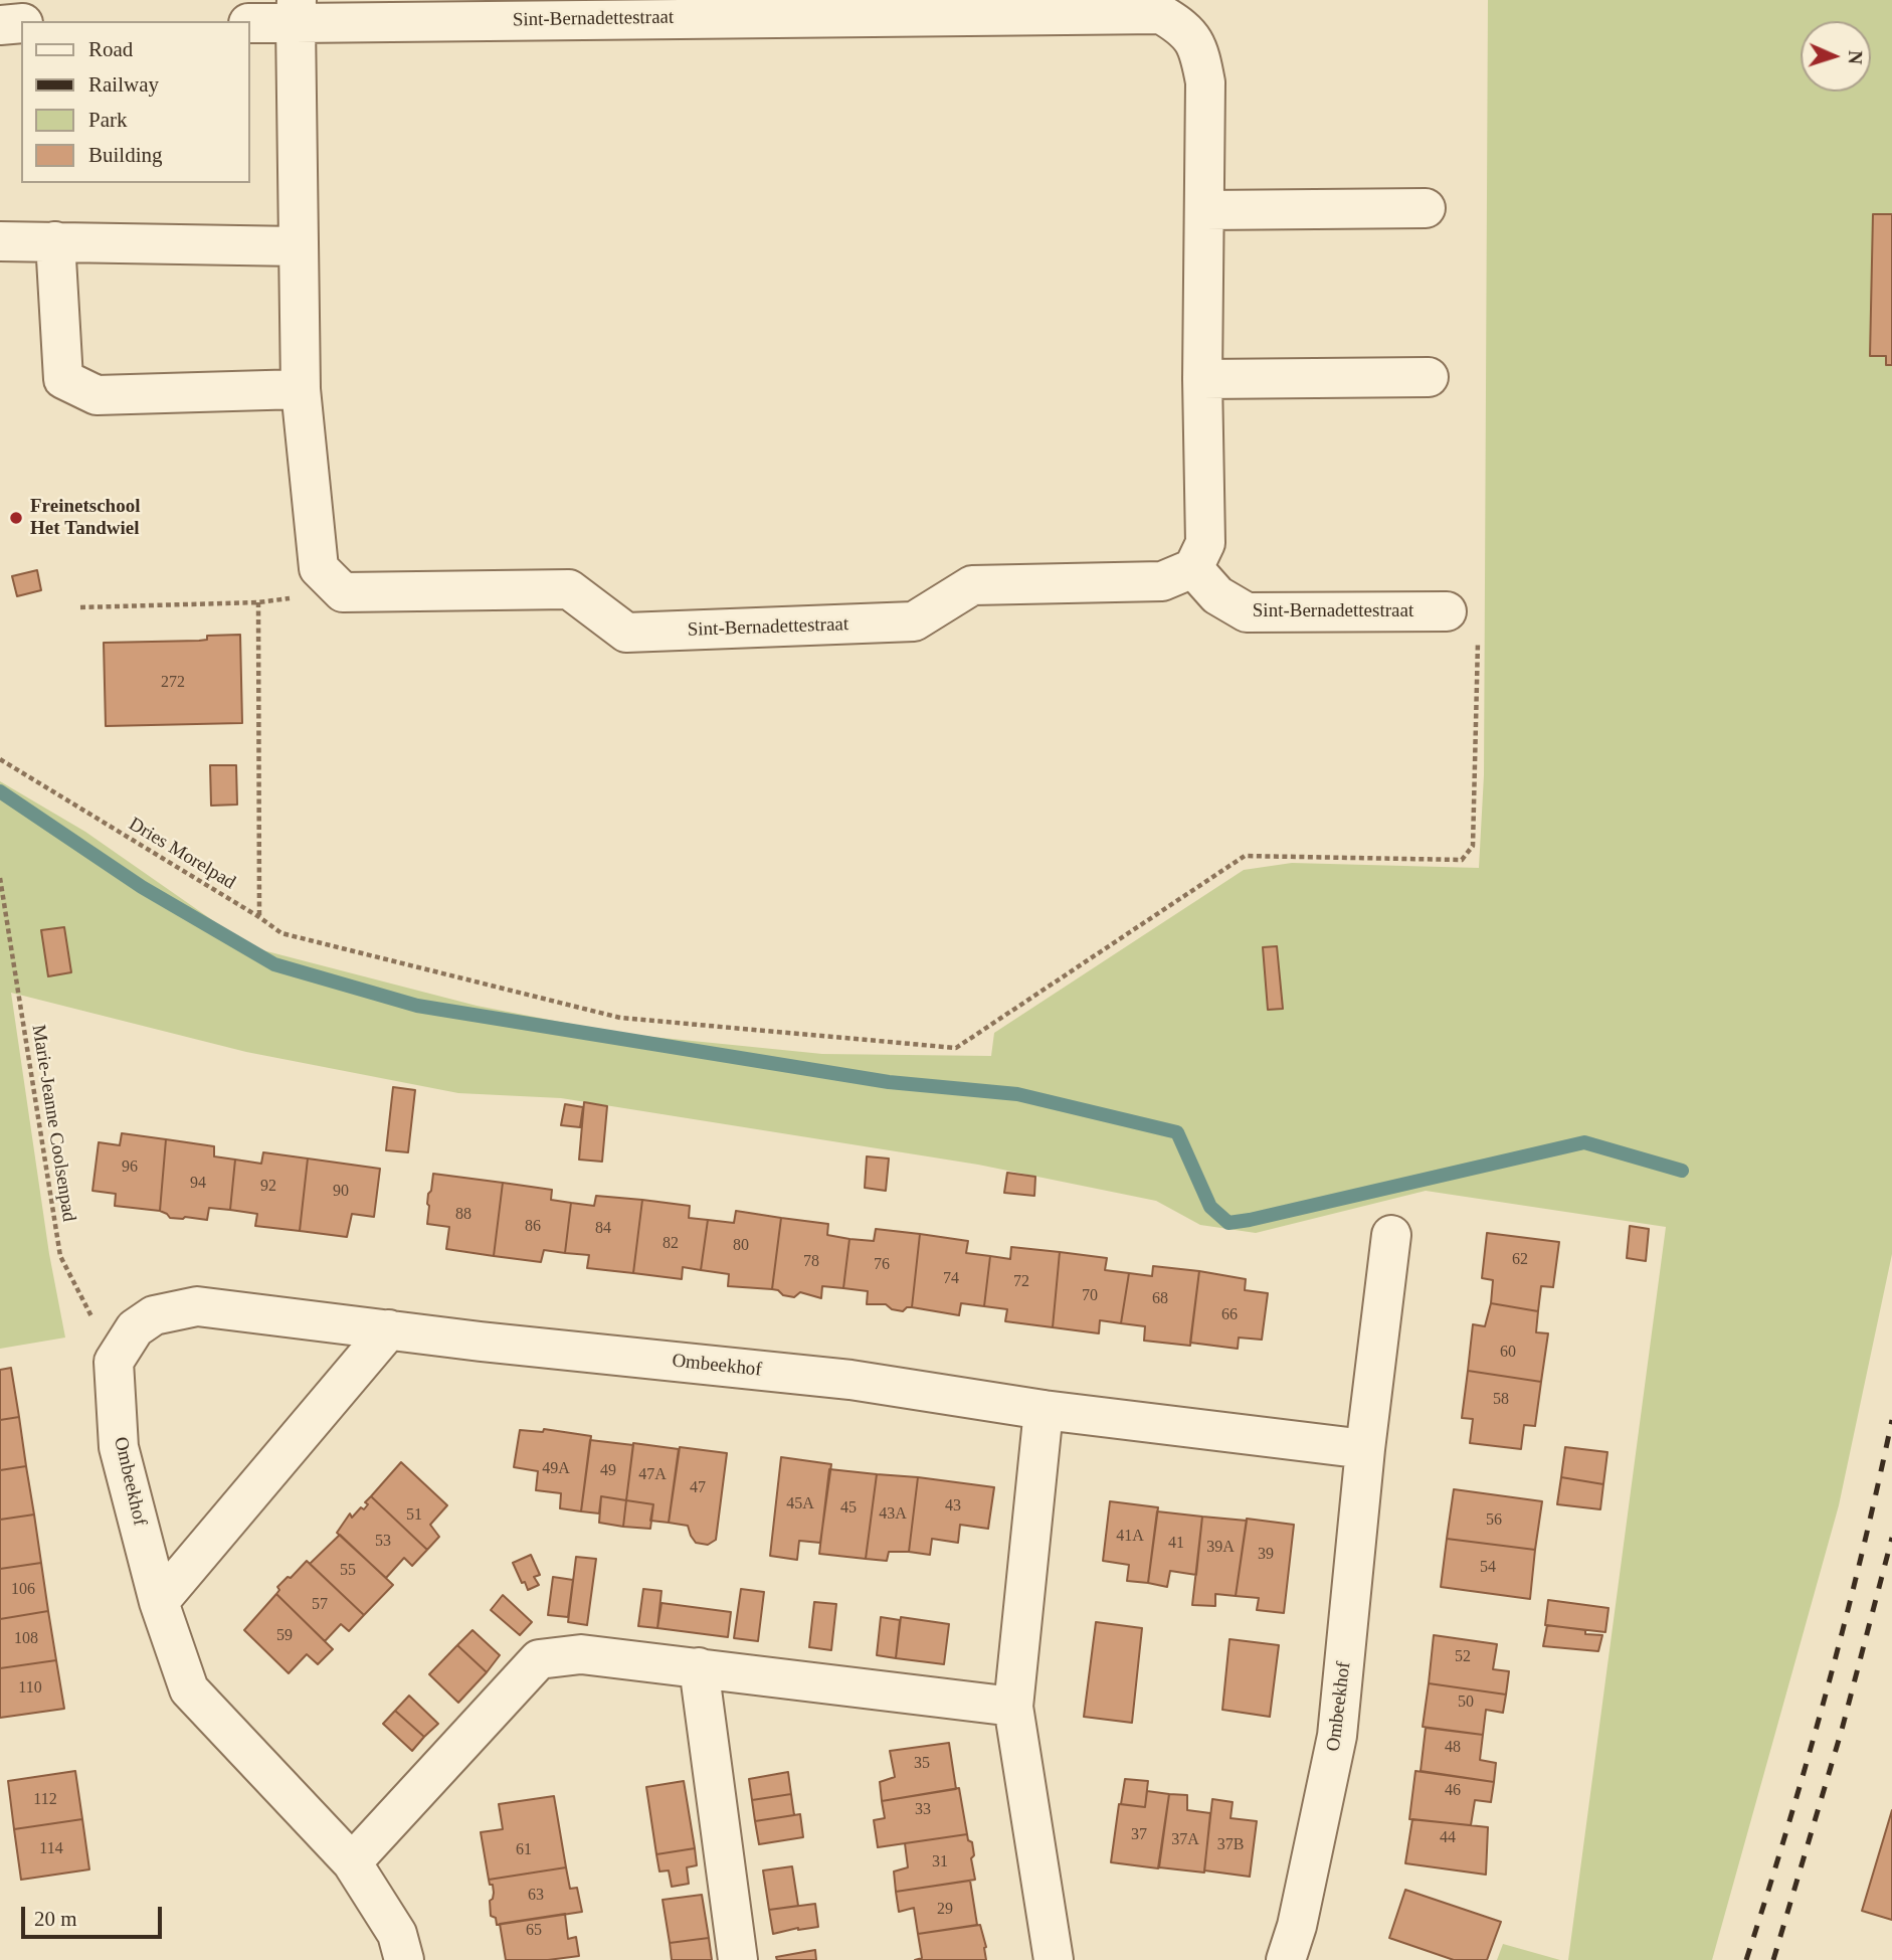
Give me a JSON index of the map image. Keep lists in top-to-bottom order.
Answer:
{
  "streets": {
    "street": ["Sint-Bernadettestraat", "Ombeekhof"],
    "path": ["Dries Morelpad", "Marie-Jeanne Coolsenpad"]
  },
  "crossings": [
    ["Marie-Jeanne Coolsenpad", "Ombeekhof"]
  ],
  "places": ["Freinetschool Het Tandwiel"],
  "house_numbers": [
    "272",
    "96",
    "94",
    "92",
    "90",
    "88",
    "86",
    "84",
    "82",
    "80",
    "62",
    "78",
    "76",
    "74",
    "72",
    "70",
    "68",
    "66",
    "60",
    "58",
    "49A",
    "49",
    "47A",
    "47",
    "45A",
    "43",
    "45",
    "43A",
    "51",
    "56",
    "41A",
    "53",
    "41",
    "39A",
    "39",
    "54",
    "55",
    "106",
    "57",
    "59",
    "108",
    "52",
    "110",
    "50",
    "48",
    "35",
    "46",
    "112",
    "33",
    "37",
    "44",
    "37A",
    "37B",
    "114",
    "61",
    "31",
    "63",
    "29",
    "65"
  ],
  "legend": [
    "Road",
    "Railway",
    "Park",
    "Building"
  ],
  "scale_bar": "20 m",
  "north": "right"
}
